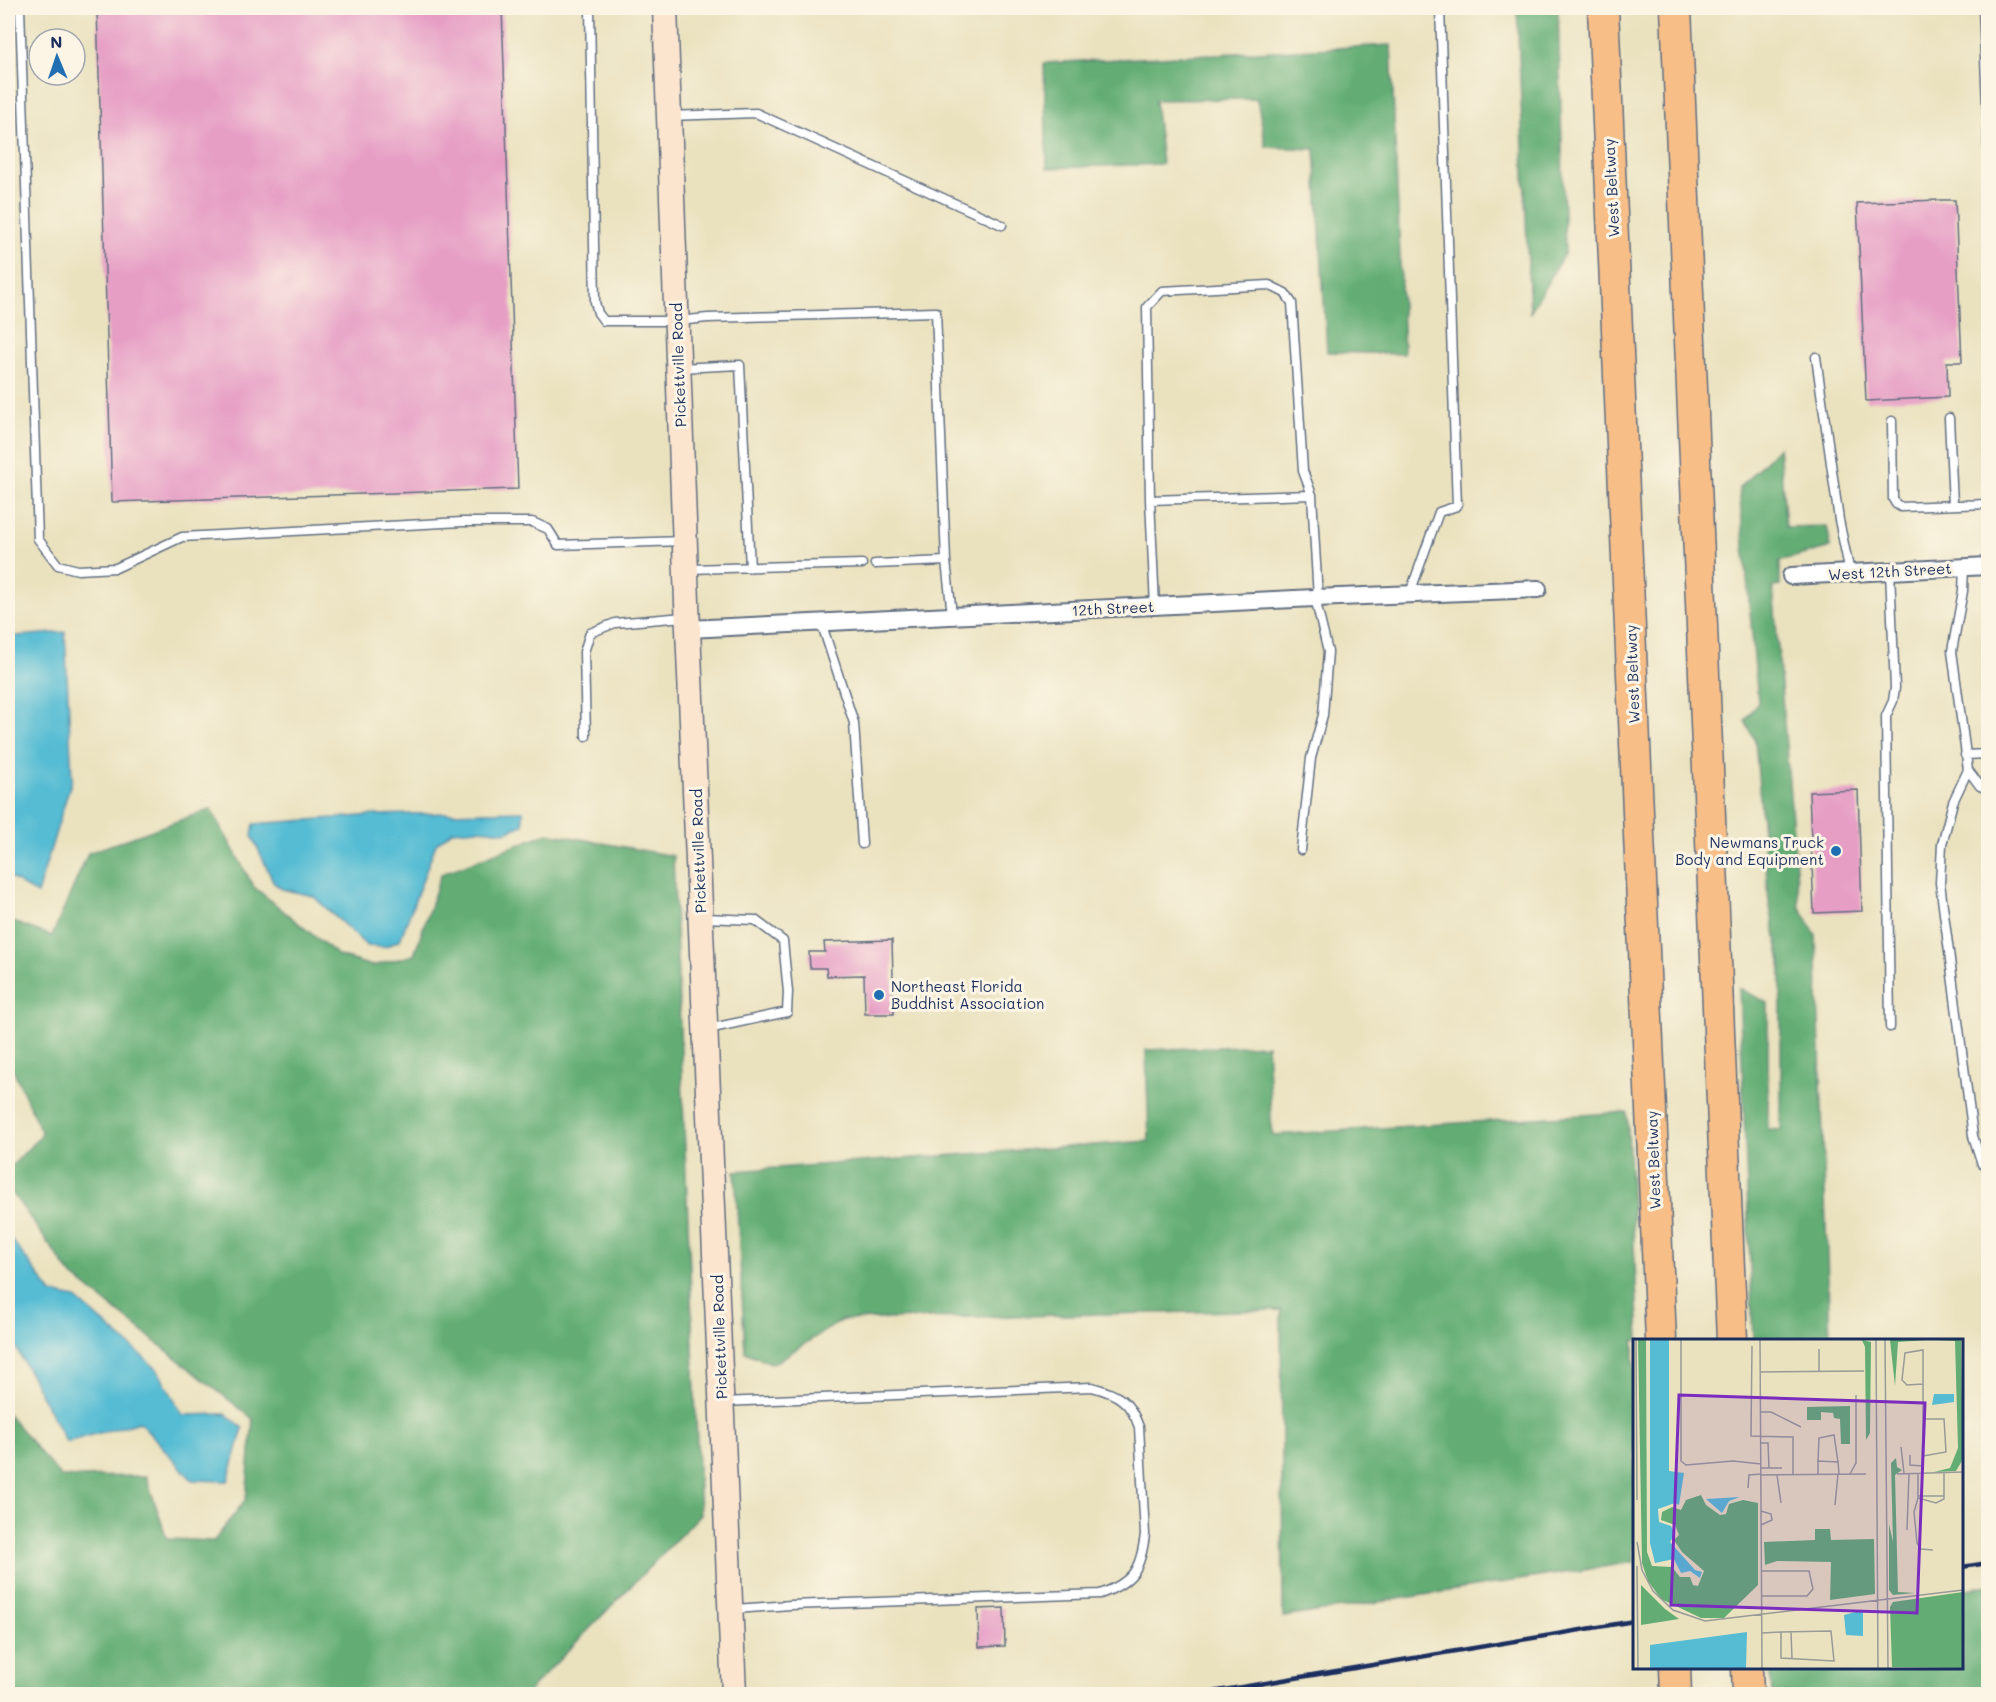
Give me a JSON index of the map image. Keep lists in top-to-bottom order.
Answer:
{
  "streets": {
    "highway": ["West Beltway"],
    "street": ["Pickettville Road", "West 12th Street", "12th Street"]
  },
  "crossings": [
    ["Pickettville Road", "12th Street"]
  ],
  "places": ["Newmans Truck Body and Equipment", "Northeast Florida Buddhist Association"],
  "north": "top"
}
